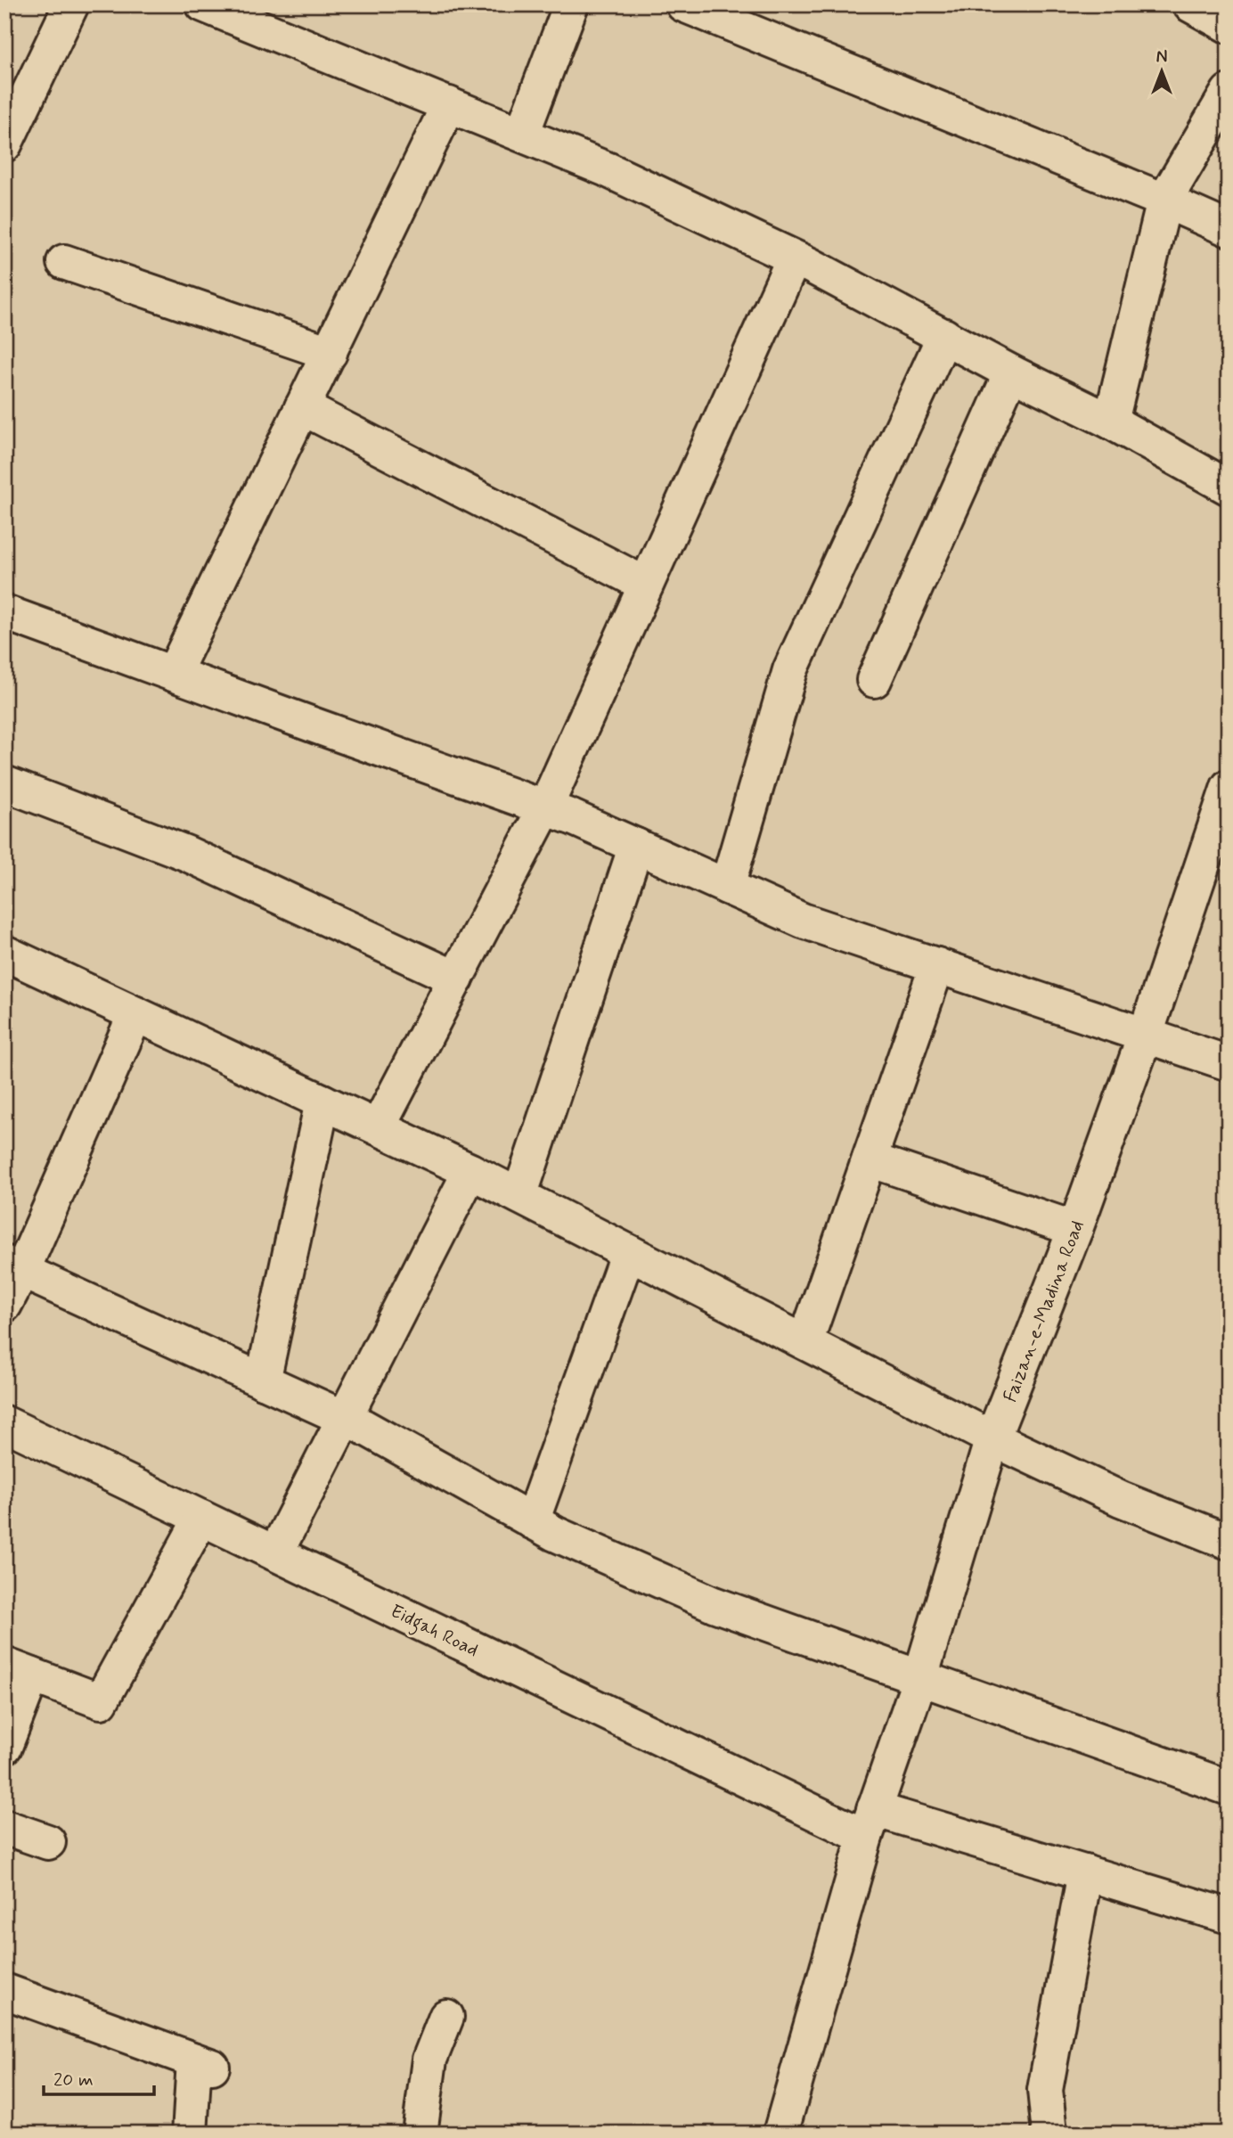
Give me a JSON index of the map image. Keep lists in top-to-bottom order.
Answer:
{
  "streets": {
    "street": ["Faizan-e-Madina Road", "Eidgah Road"]
  },
  "crossings": [
    ["Faizan-e-Madina Road", "Eidgah Road"]
  ],
  "scale_bar": "20 m",
  "north": "top"
}
